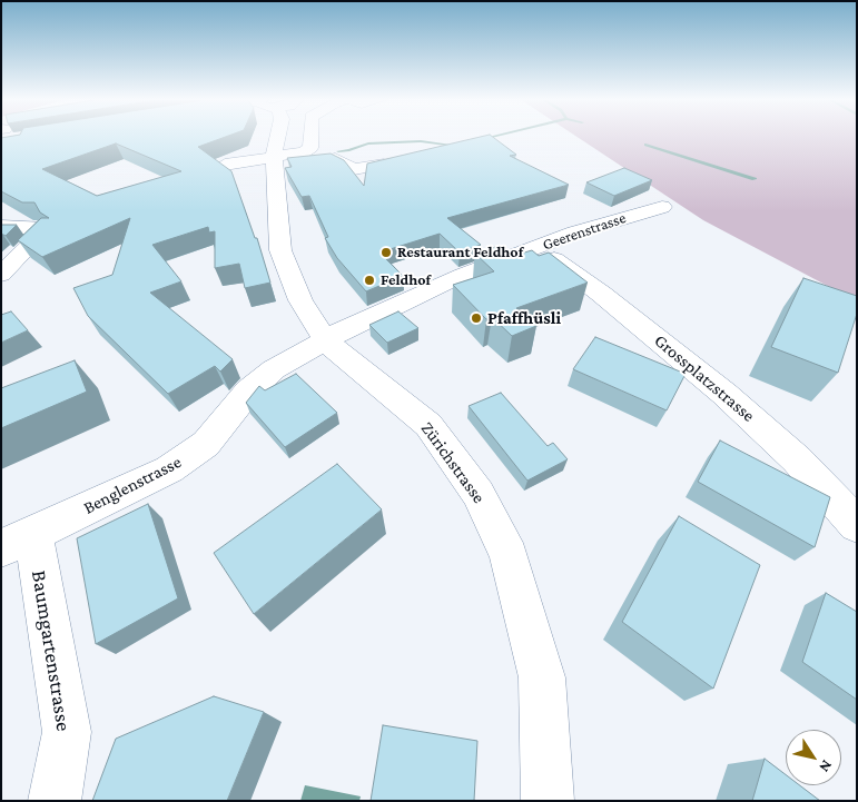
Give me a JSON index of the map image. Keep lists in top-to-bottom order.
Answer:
{
  "streets": {
    "street": [
      "Geerenstrasse",
      "Grossplatzstrasse",
      "Zürichstrasse",
      "Benglenstrasse",
      "Baumgartenstrasse"
    ]
  },
  "crossings": [
    ["Geerenstrasse", "Grossplatzstrasse"],
    ["Geerenstrasse", "Zürichstrasse"],
    ["Geerenstrasse", "Benglenstrasse"],
    ["Zürichstrasse", "Benglenstrasse"],
    ["Benglenstrasse", "Baumgartenstrasse"]
  ],
  "places": ["Restaurant Feldhof", "Feldhof", "Pfaffhüsli"],
  "north": "bottom right"
}
